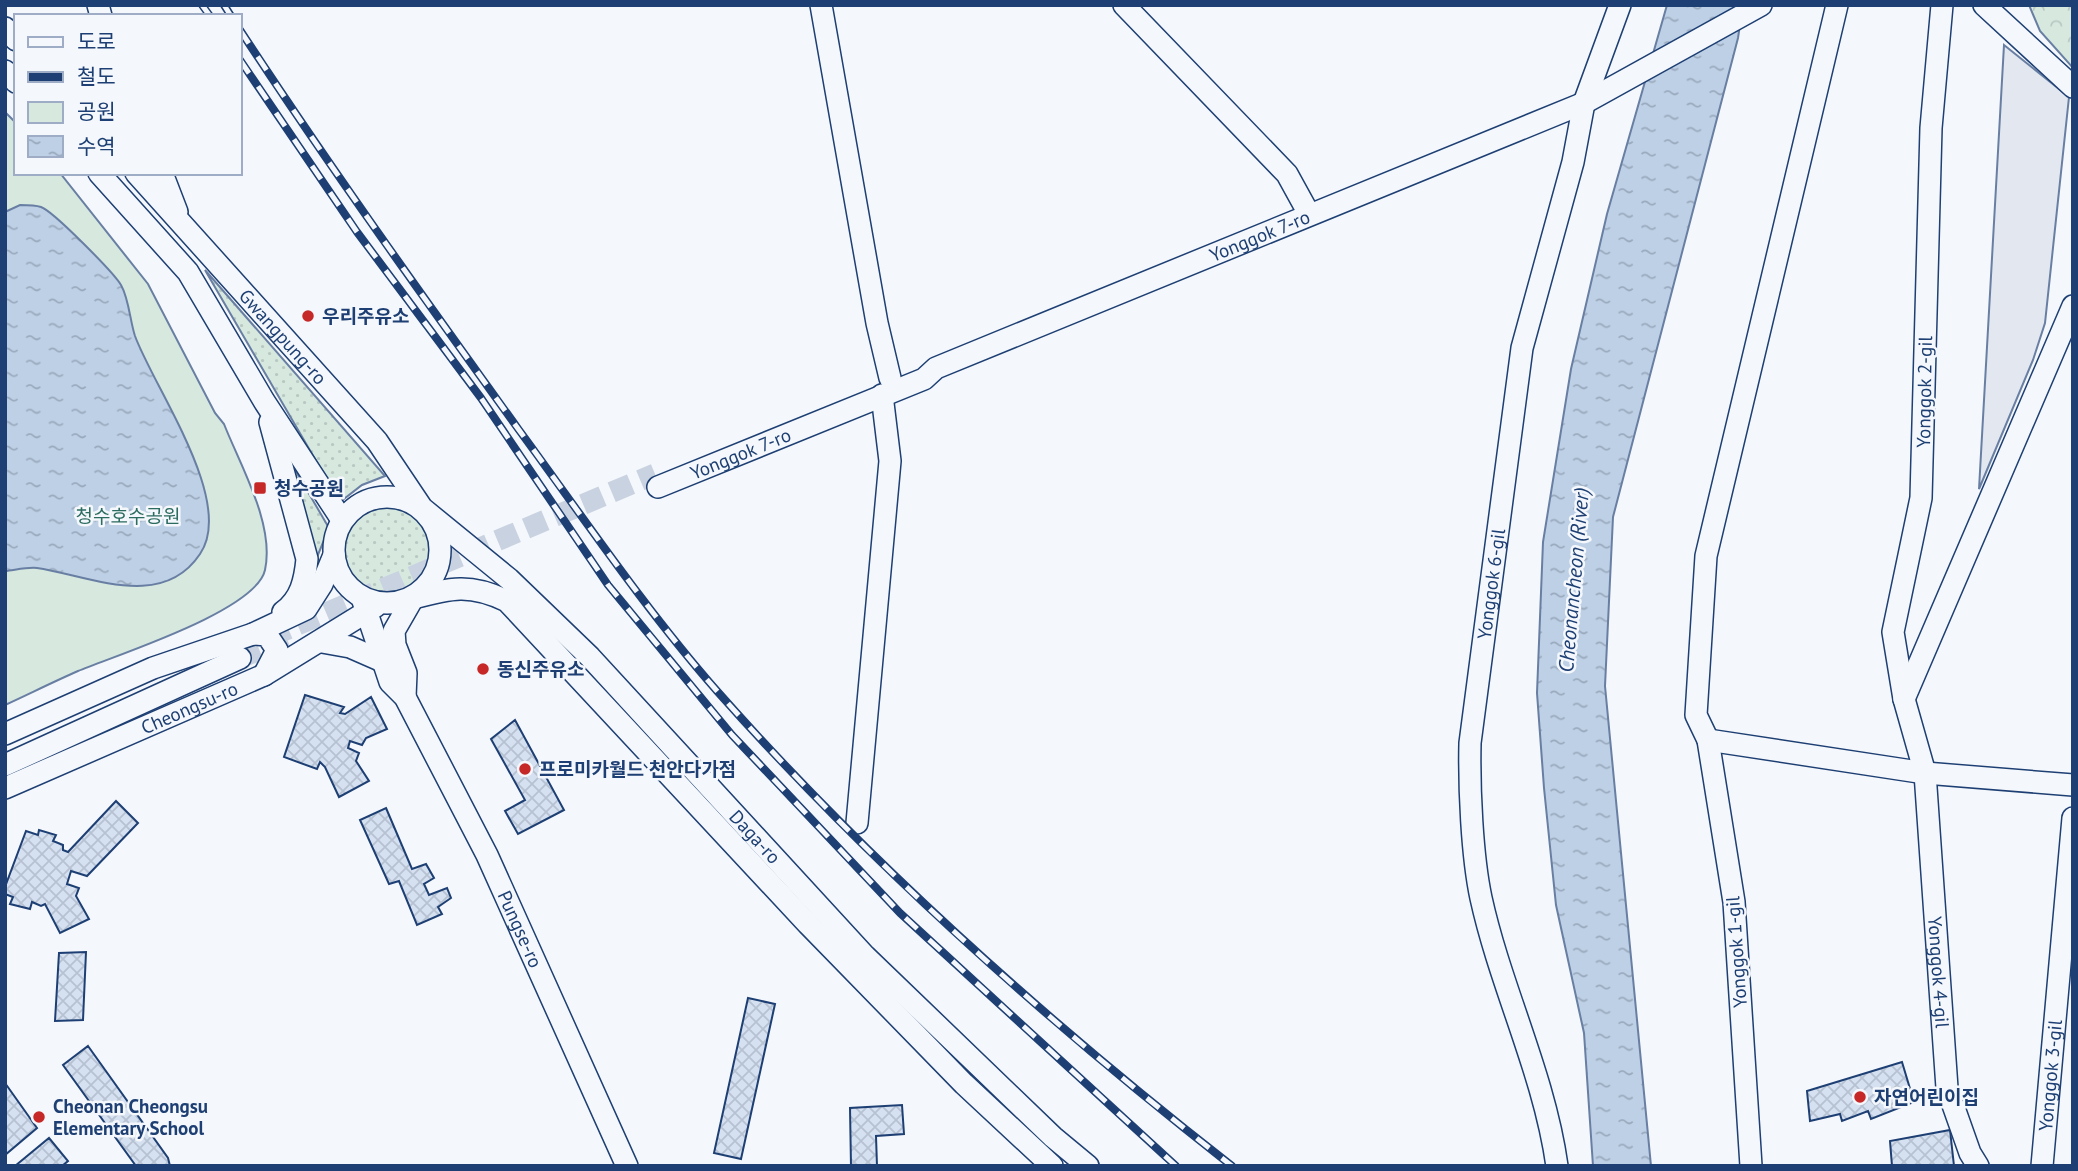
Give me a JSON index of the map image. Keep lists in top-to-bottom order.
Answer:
{
  "streets": {
    "street": [
      "Yonggok 7-ro",
      "Gwangpung-ro",
      "Yonggok 2-gil",
      "Yonggok 6-gil",
      "Cheongsu-ro",
      "Daga-ro",
      "Pungse-ro",
      "Yonggok 1-gil",
      "Yonggok 4-gil",
      "Yonggok 3-gil"
    ]
  },
  "crossings": [
    ["Yonggok 7-ro", "Yonggok 6-gil"],
    ["Gwangpung-ro", "Cheongsu-ro"],
    ["Gwangpung-ro", "Daga-ro"],
    ["Gwangpung-ro", "Pungse-ro"],
    ["Yonggok 2-gil", "Yonggok 4-gil"],
    ["Cheongsu-ro", "Daga-ro"],
    ["Cheongsu-ro", "Pungse-ro"],
    ["Daga-ro", "Pungse-ro"]
  ],
  "water": ["Cheonancheon (River)"],
  "parks": ["청수호수공원"],
  "places": {
    "other": [
      "우리주유소",
      "동신주유소",
      "프로미카월드 천안다가점",
      "자연어린이집",
      "Cheonan Cheongsu Elementary School"
    ],
    "transit": ["청수공원"]
  },
  "legend": [
    "도로",
    "철도",
    "공원",
    "수역"
  ]
}
